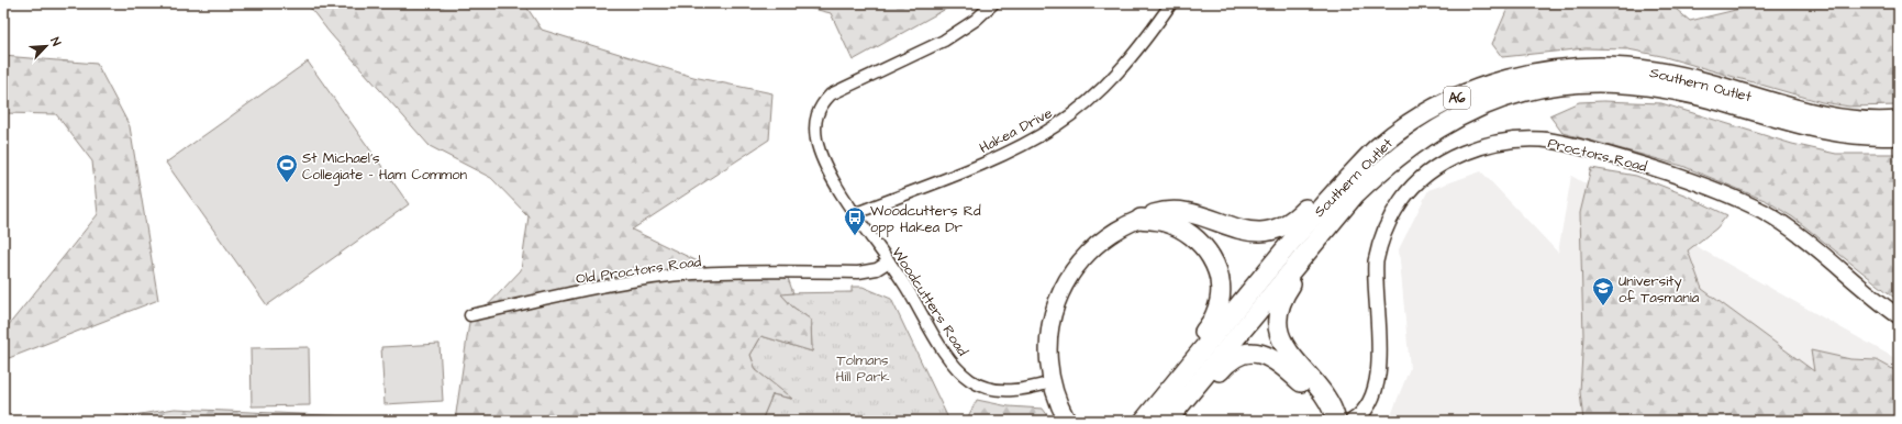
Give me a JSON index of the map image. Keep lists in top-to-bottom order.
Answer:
{
  "streets": {
    "highway": ["Southern Outlet", "A6"],
    "street": [
      "Hakea Drive",
      "Proctors Road",
      "Old Proctors Road",
      "Woodcutters Road"
    ]
  },
  "crossings": [
    ["Hakea Drive", "Woodcutters Road"],
    ["Old Proctors Road", "Woodcutters Road"]
  ],
  "parks": ["Tolmans Hill Park"],
  "places": {
    "sports": ["St Michael's Collegiate - Ham Common"],
    "bus stop": ["Woodcutters Rd opp Hakea Dr"],
    "school or university": ["University of Tasmania"]
  },
  "north": "top right"
}
